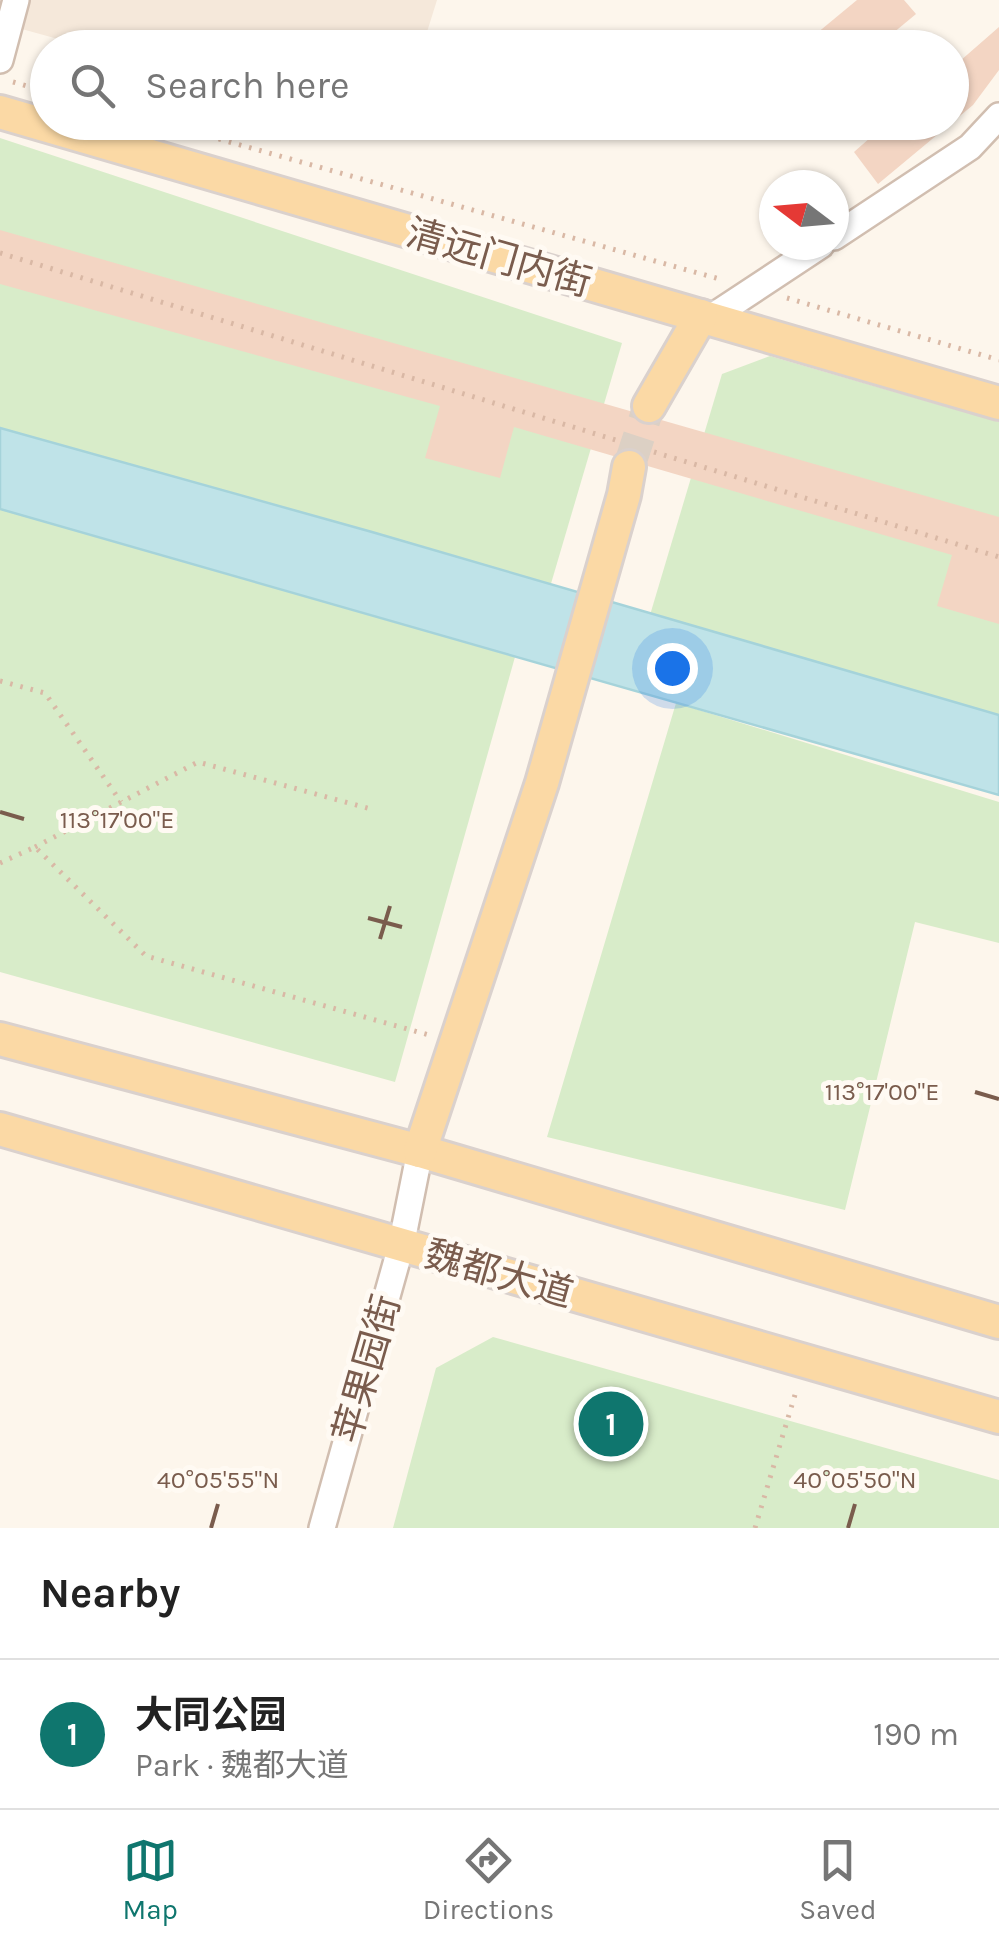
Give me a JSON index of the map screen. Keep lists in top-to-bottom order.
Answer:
{
  "streets": {
    "main road": ["清远门内街", "魏都大道"],
    "street": ["苹果园街"]
  },
  "crossings": [
    ["魏都大道", "苹果园街"]
  ],
  "north": "left",
  "page": {
    "search": "Search here",
    "pins": "1",
    "heading": "Nearby",
    "list": [
      {
        "mark": "1",
        "name": "大同公园",
        "note": "Park · 魏都大道",
        "value": "190 m"
      }
    ],
    "nav": ["Map", "Directions", "Saved"]
  },
  "coordinates": ["113°17'00\"E", "40°05'55\"N", "40°05'50\"N"]
}
